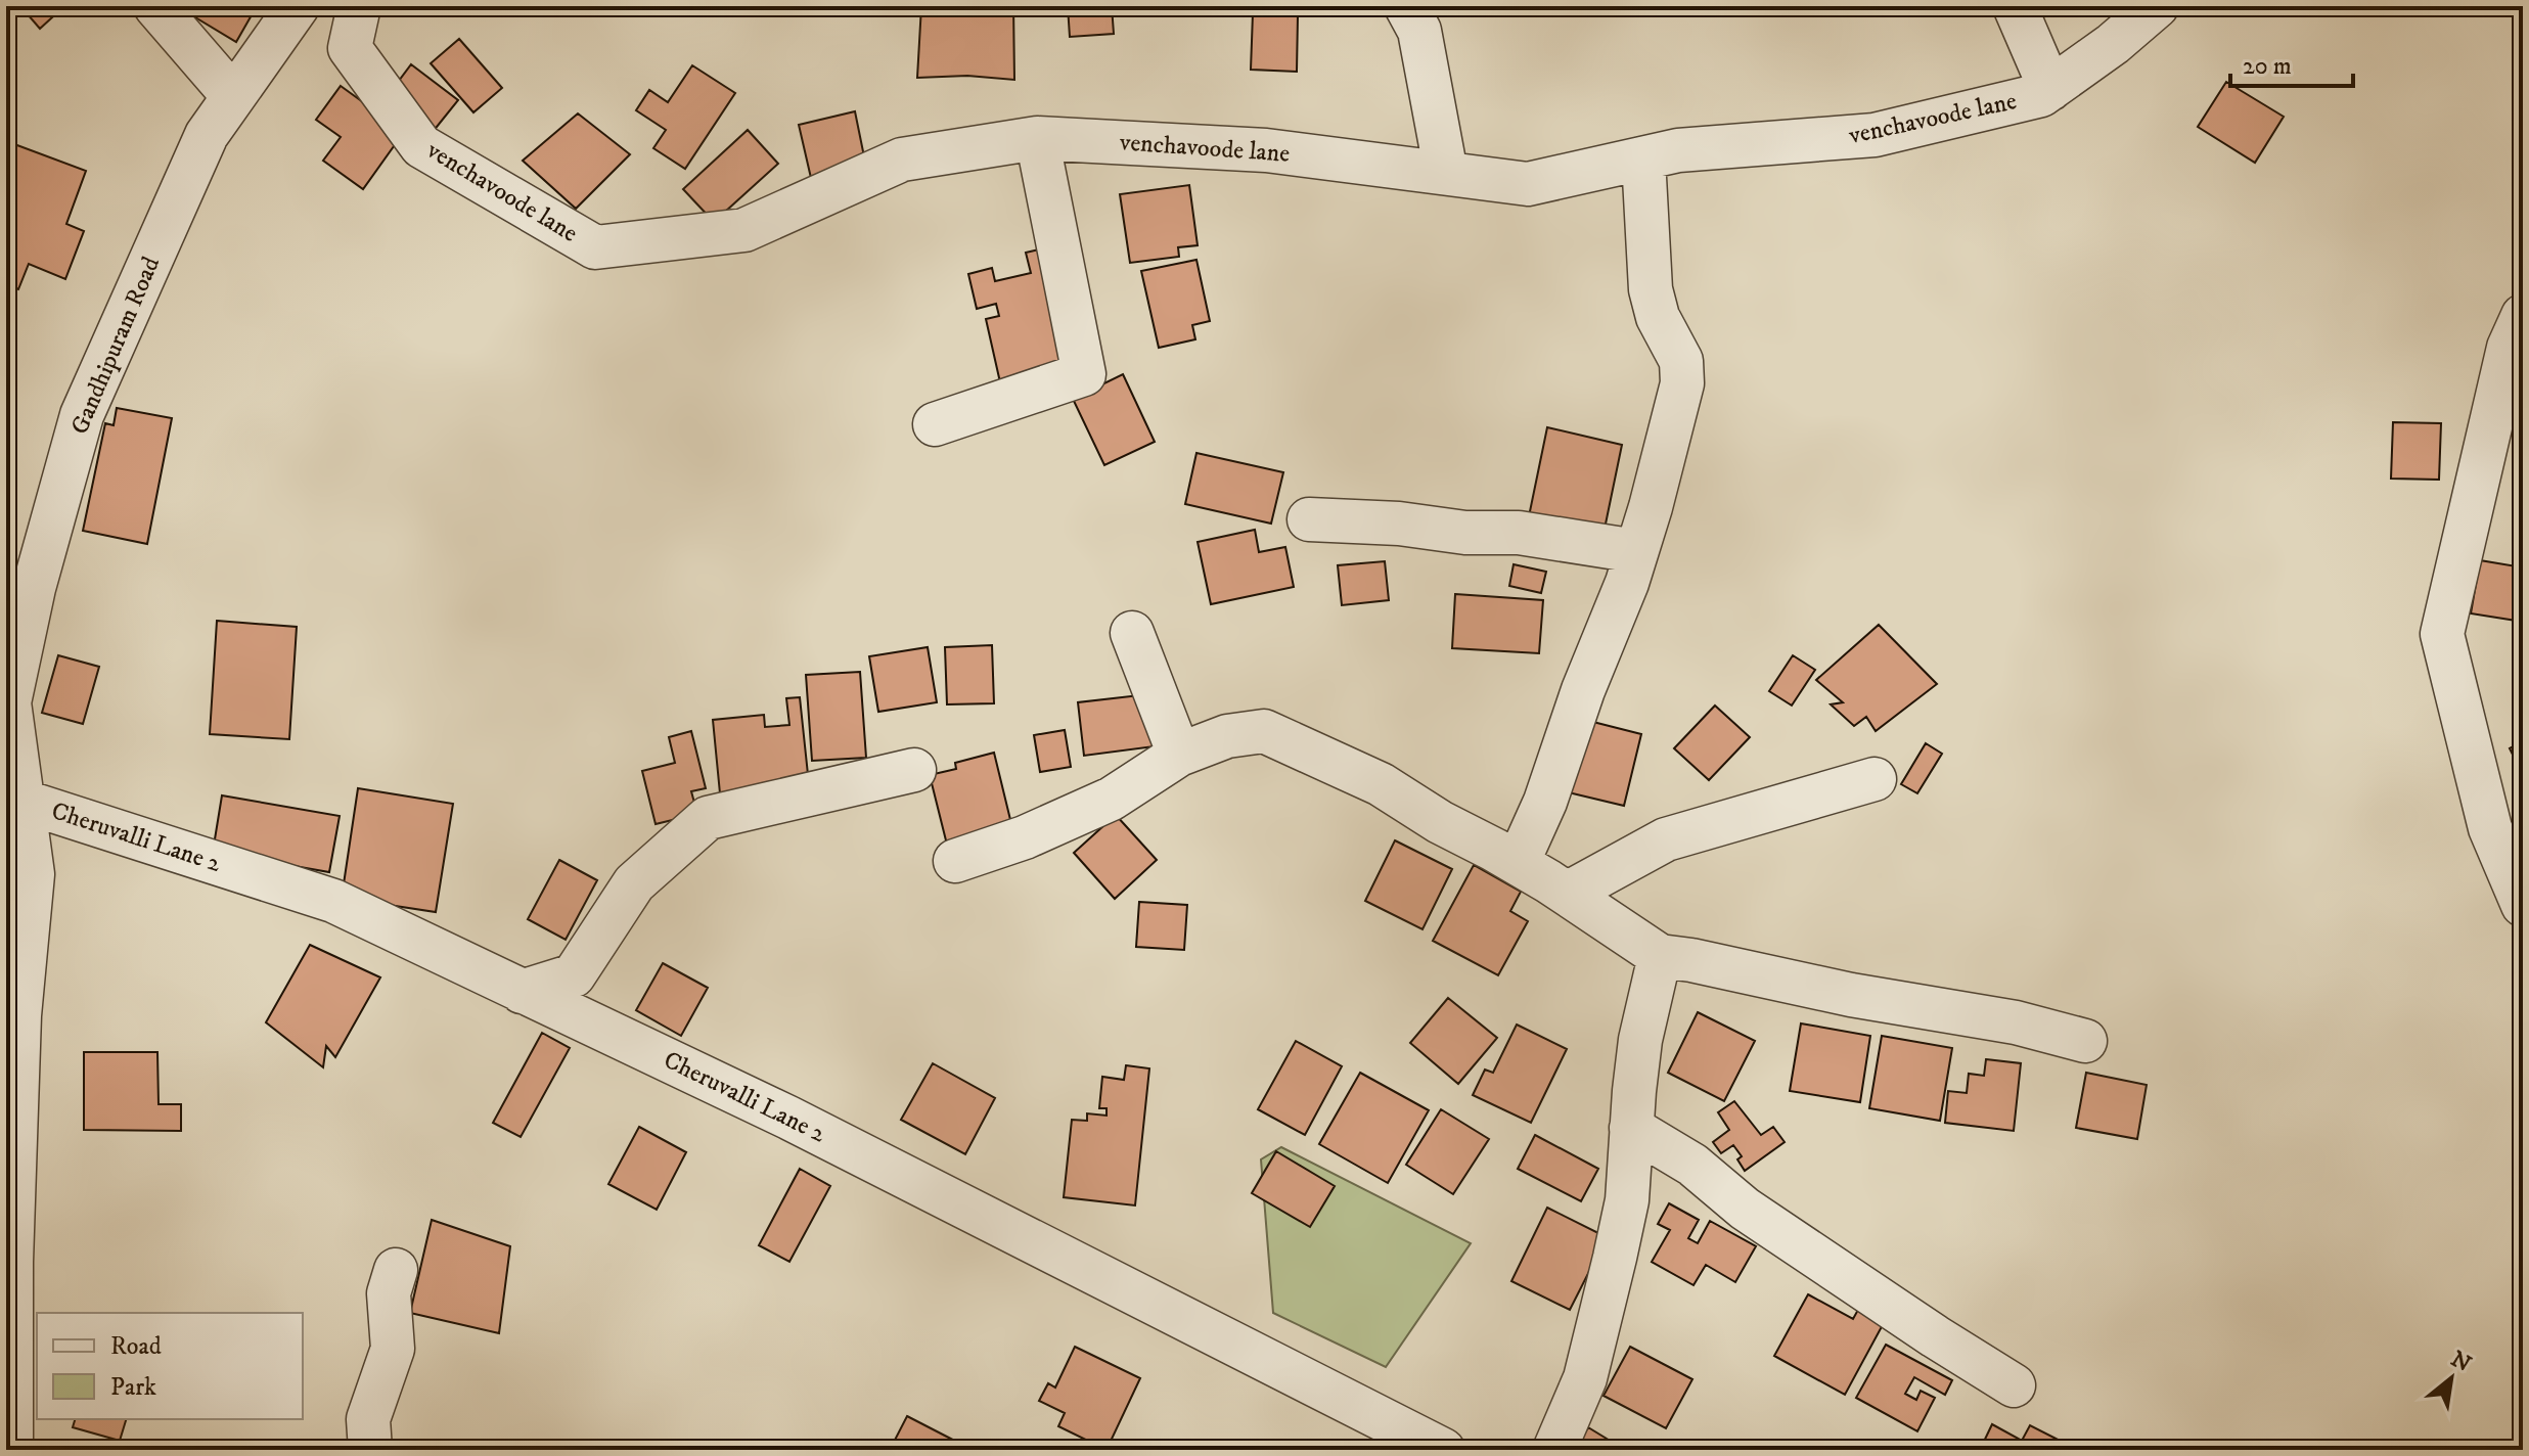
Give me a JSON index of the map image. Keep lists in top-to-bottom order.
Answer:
{
  "streets": {
    "street": ["venchavoode lane", "Gandhipuram Road", "Cheruvalli Lane 2"]
  },
  "crossings": [
    ["Gandhipuram Road", "Cheruvalli Lane 2"]
  ],
  "legend": ["Road", "Park"],
  "scale_bar": "20 m",
  "north": "top right"
}
